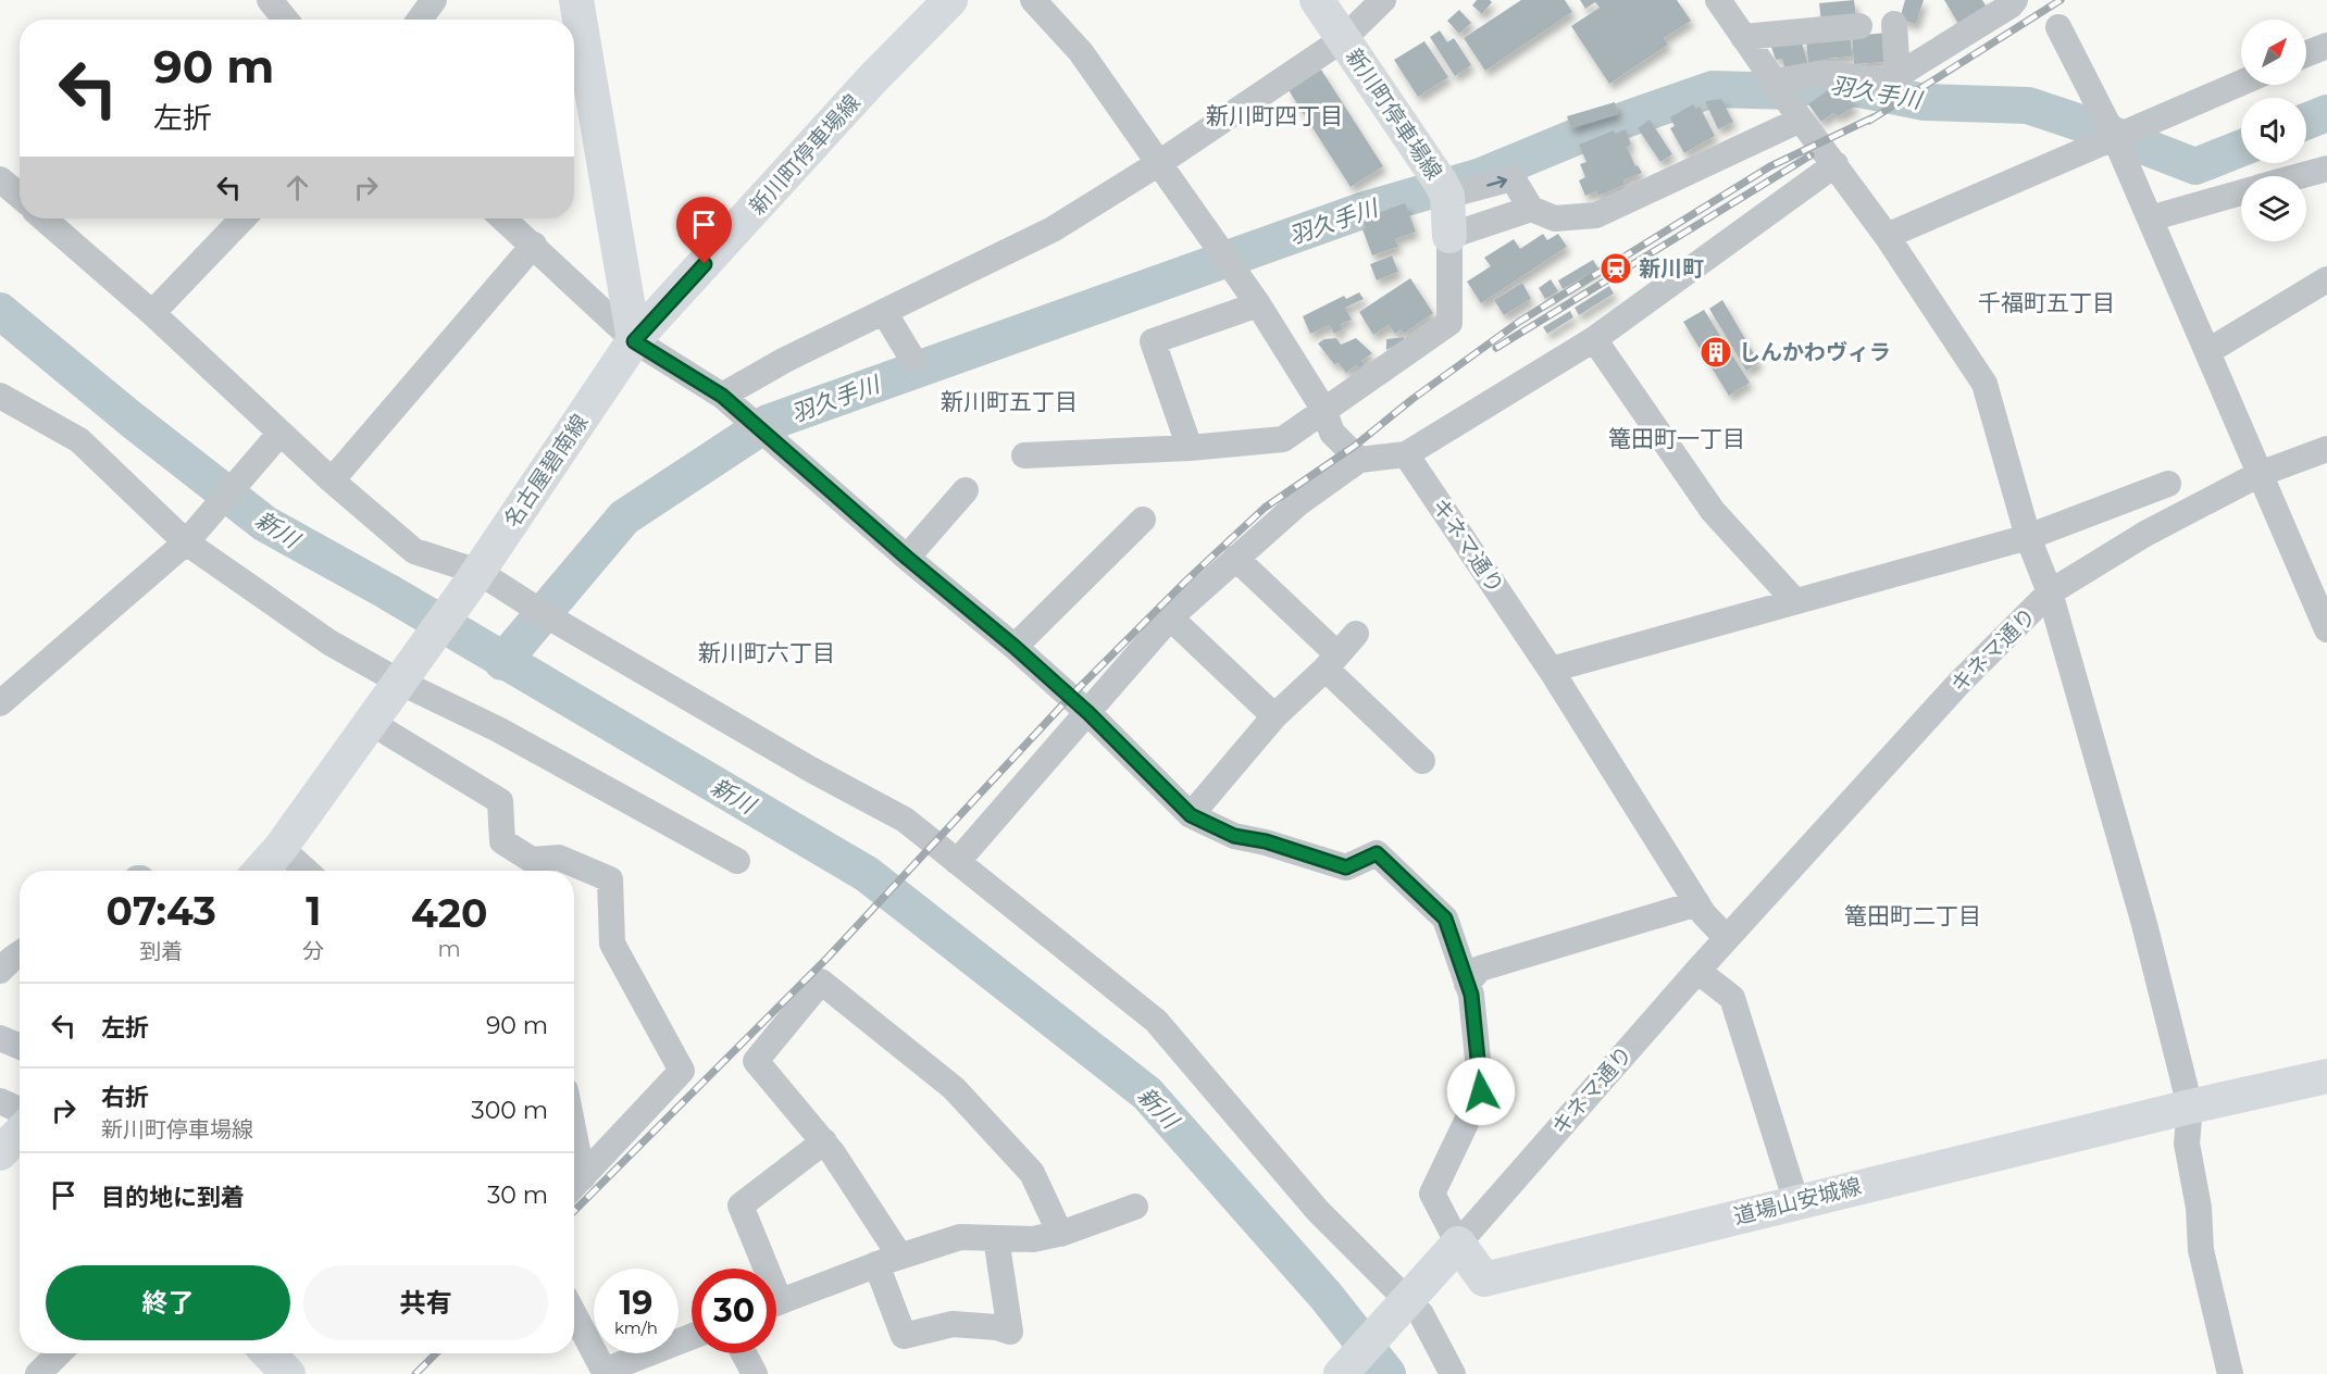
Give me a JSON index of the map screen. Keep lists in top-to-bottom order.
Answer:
{
  "streets": {
    "main road": ["新川町停車場線", "名古屋碧南線", "道場山安城線"],
    "street": ["キネマ通り"]
  },
  "crossings": [
    ["新川町停車場線", "名古屋碧南線"],
    ["キネマ通り", "道場山安城線"]
  ],
  "districts": [
    "新川町四丁目",
    "千福町五丁目",
    "新川町五丁目",
    "篭田町一丁目",
    "新川町六丁目",
    "篭田町二丁目"
  ],
  "water": ["羽久手川", "新川"],
  "places": {
    "station": ["新川町"],
    "building": ["しんかわヴィラ"]
  },
  "north": "top right",
  "page": {
    "turn": ["90 m", "左折"],
    "eta": [
      "07:43",
      "到着",
      "1",
      "分",
      "420",
      "m"
    ],
    "list": [
      {
        "name": "左折",
        "value": "90 m"
      },
      {
        "name": "右折",
        "note": "新川町停車場線",
        "value": "300 m"
      },
      {
        "name": "目的地に到着",
        "value": "30 m"
      }
    ],
    "buttons": ["終了", "共有"],
    "speed": "19 km/h",
    "limit": "30"
  }
}
